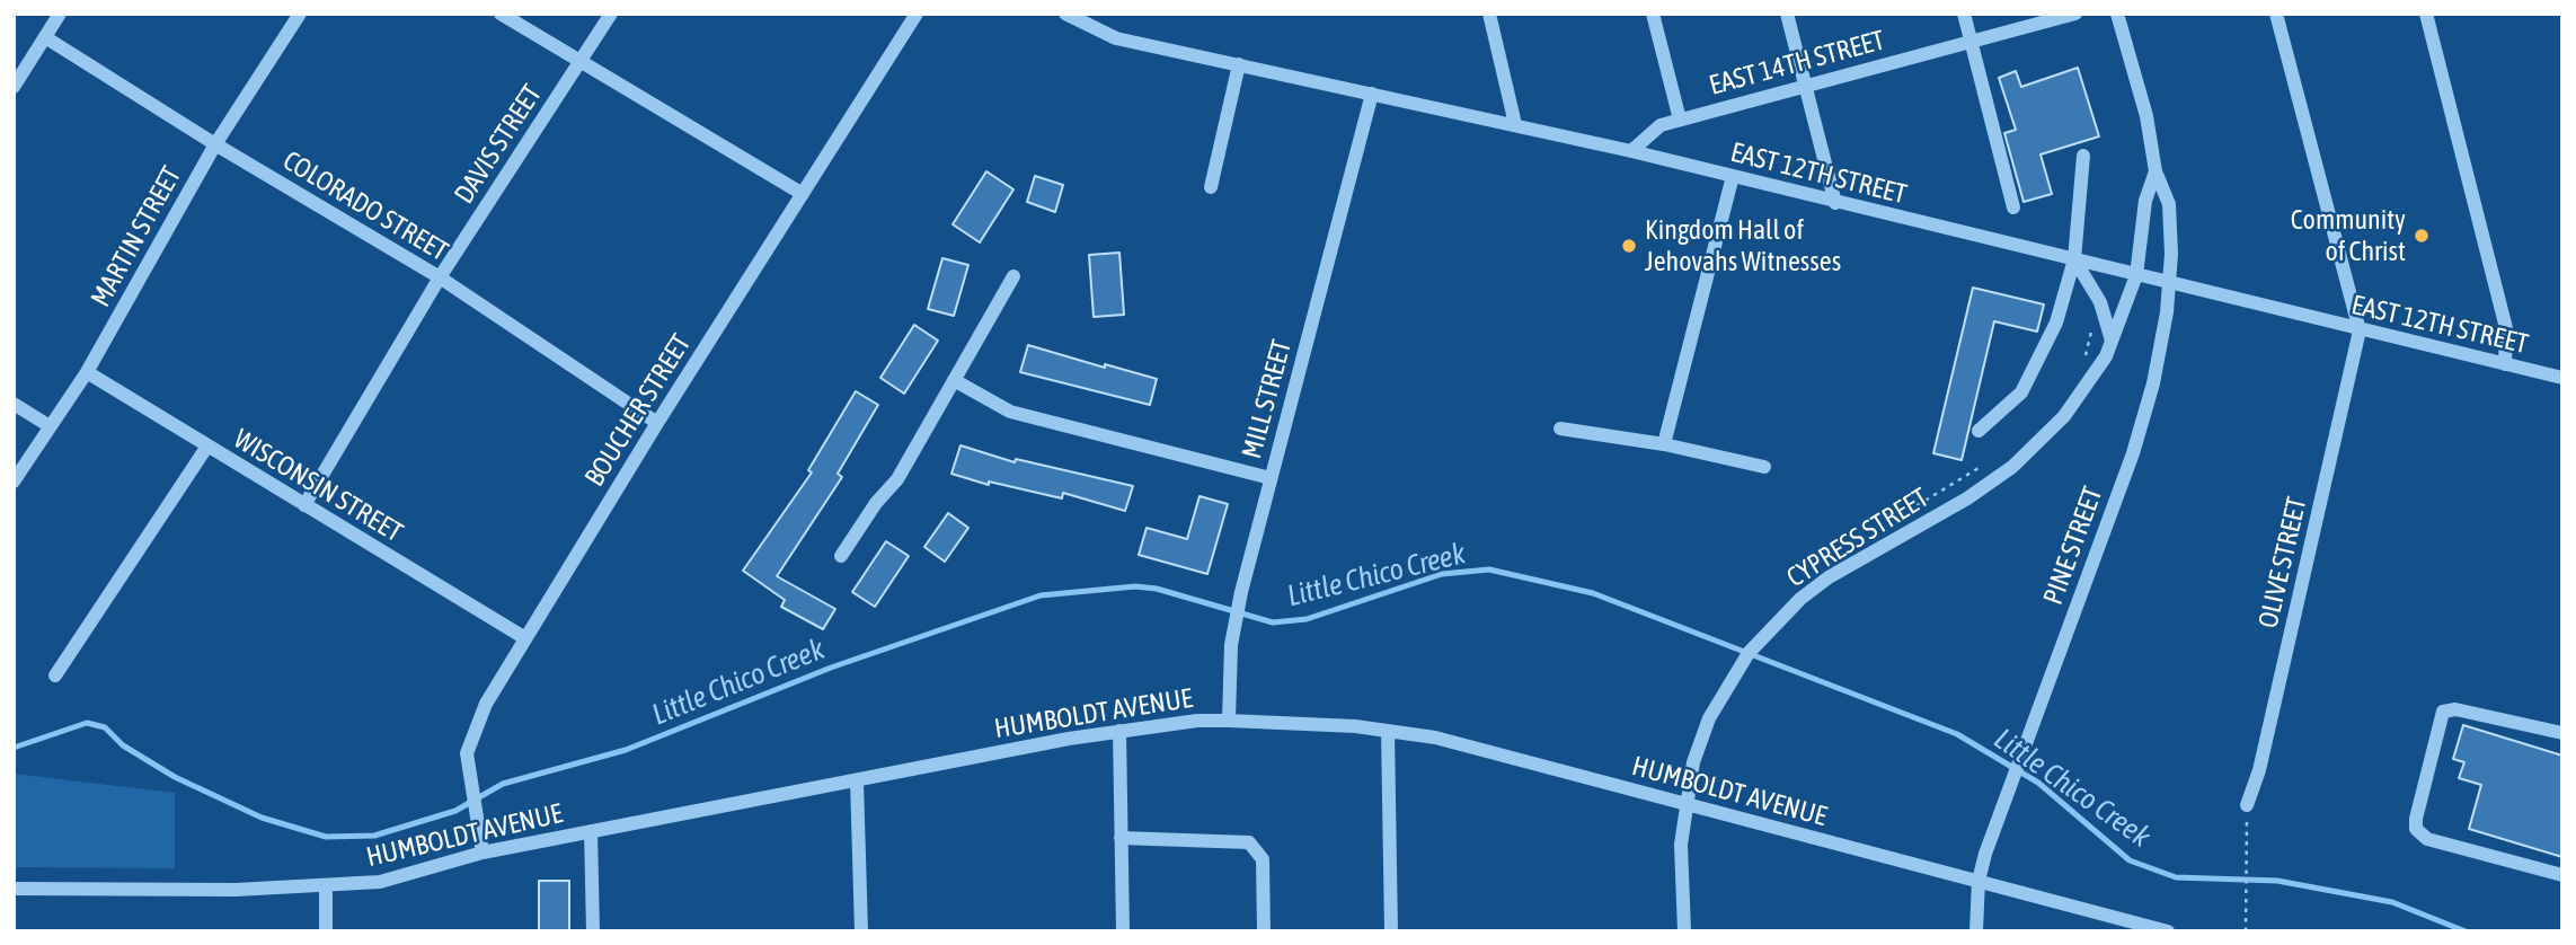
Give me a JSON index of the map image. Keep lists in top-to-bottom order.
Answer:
{
  "streets": {
    "street": [
      "EAST 14TH STREET",
      "DAVIS STREET",
      "EAST 12TH STREET",
      "COLORADO STREET",
      "MARTIN STREET",
      "MILL STREET",
      "BOUCHER STREET",
      "WISCONSIN STREET",
      "CYPRESS STREET",
      "PINE STREET",
      "OLIVE STREET",
      "HUMBOLDT AVENUE"
    ]
  },
  "crossings": [
    ["EAST 14TH STREET", "EAST 12TH STREET"],
    ["DAVIS STREET", "COLORADO STREET"],
    ["DAVIS STREET", "WISCONSIN STREET"],
    ["EAST 12TH STREET", "MILL STREET"],
    ["EAST 12TH STREET", "CYPRESS STREET"],
    ["EAST 12TH STREET", "PINE STREET"],
    ["EAST 12TH STREET", "OLIVE STREET"],
    ["COLORADO STREET", "MARTIN STREET"],
    ["COLORADO STREET", "BOUCHER STREET"],
    ["MARTIN STREET", "WISCONSIN STREET"],
    ["MILL STREET", "HUMBOLDT AVENUE"],
    ["BOUCHER STREET", "WISCONSIN STREET"],
    ["BOUCHER STREET", "HUMBOLDT AVENUE"],
    ["CYPRESS STREET", "PINE STREET"],
    ["CYPRESS STREET", "HUMBOLDT AVENUE"],
    ["PINE STREET", "HUMBOLDT AVENUE"]
  ],
  "water": ["Little Chico Creek"],
  "places": ["Community of Christ", "Kingdom Hall of Jehovahs Witnesses"]
}
